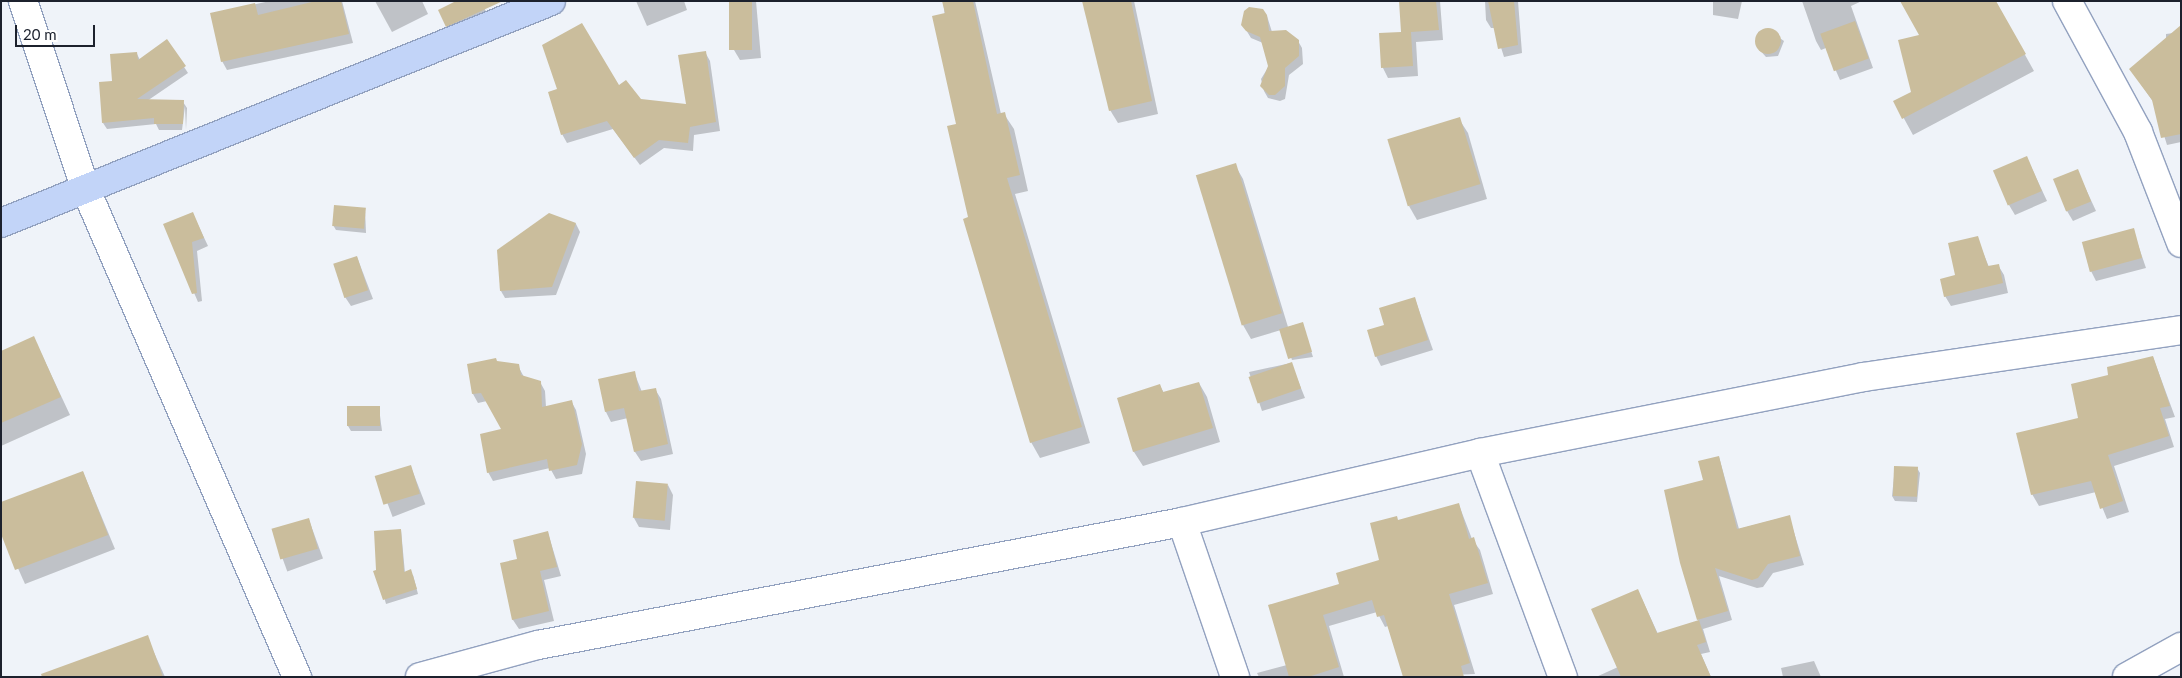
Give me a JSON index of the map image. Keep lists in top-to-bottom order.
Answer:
{
  "scale_bar": "20 m"
}
